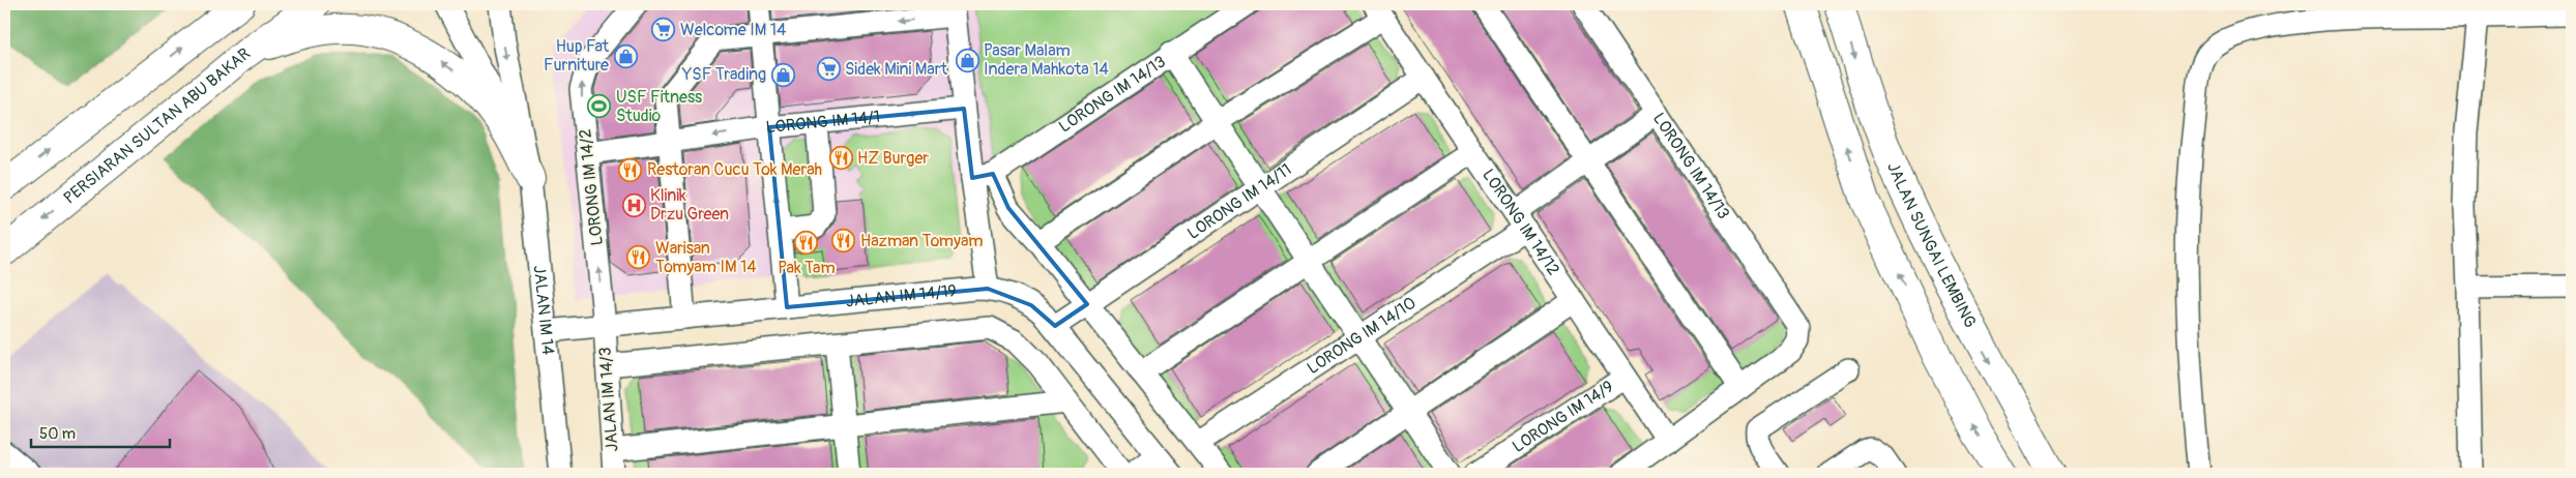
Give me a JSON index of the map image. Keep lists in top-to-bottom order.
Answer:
{
  "streets": {
    "main road": ["PERSIARAN SULTAN ABU BAKAR", "JALAN SUNGAI LEMBING"],
    "street": [
      "LORONG IM 14/13",
      "LORONG IM 14/1",
      "LORONG IM 14/2",
      "LORONG IM 14/11",
      "LORONG IM 14/12",
      "JALAN IM 14/19",
      "JALAN IM 14",
      "LORONG IM 14/10",
      "JALAN IM 14/3",
      "LORONG IM 14/9"
    ]
  },
  "crossings": [
    ["LORONG IM 14/13", "LORONG IM 14/10"],
    ["LORONG IM 14/1", "JALAN IM 14/19"],
    ["LORONG IM 14/2", "JALAN IM 14/19"],
    ["LORONG IM 14/2", "JALAN IM 14/3"],
    ["LORONG IM 14/11", "LORONG IM 14/12"],
    ["LORONG IM 14/11", "JALAN IM 14/19"],
    ["LORONG IM 14/12", "LORONG IM 14/10"],
    ["LORONG IM 14/12", "LORONG IM 14/9"],
    ["JALAN IM 14/19", "JALAN IM 14"],
    ["JALAN IM 14/19", "JALAN IM 14/3"]
  ],
  "places": {
    "supermarket": ["Welcome IM 14", "Sidek Mini Mart"],
    "shop": ["Hup Fat Furniture", "Pasar Malam Indera Mahkota 14", "YSF Trading"],
    "sports": ["USF Fitness Studio"],
    "restaurant": [
      "HZ Burger",
      "Restoran Cucu Tok Merah",
      "Hazman Tomyam",
      "Pak Tam",
      "Warisan Tomyam IM 14"
    ],
    "hospital": ["Klinik Drzu Green"]
  },
  "scale_bar": "50 m"
}
